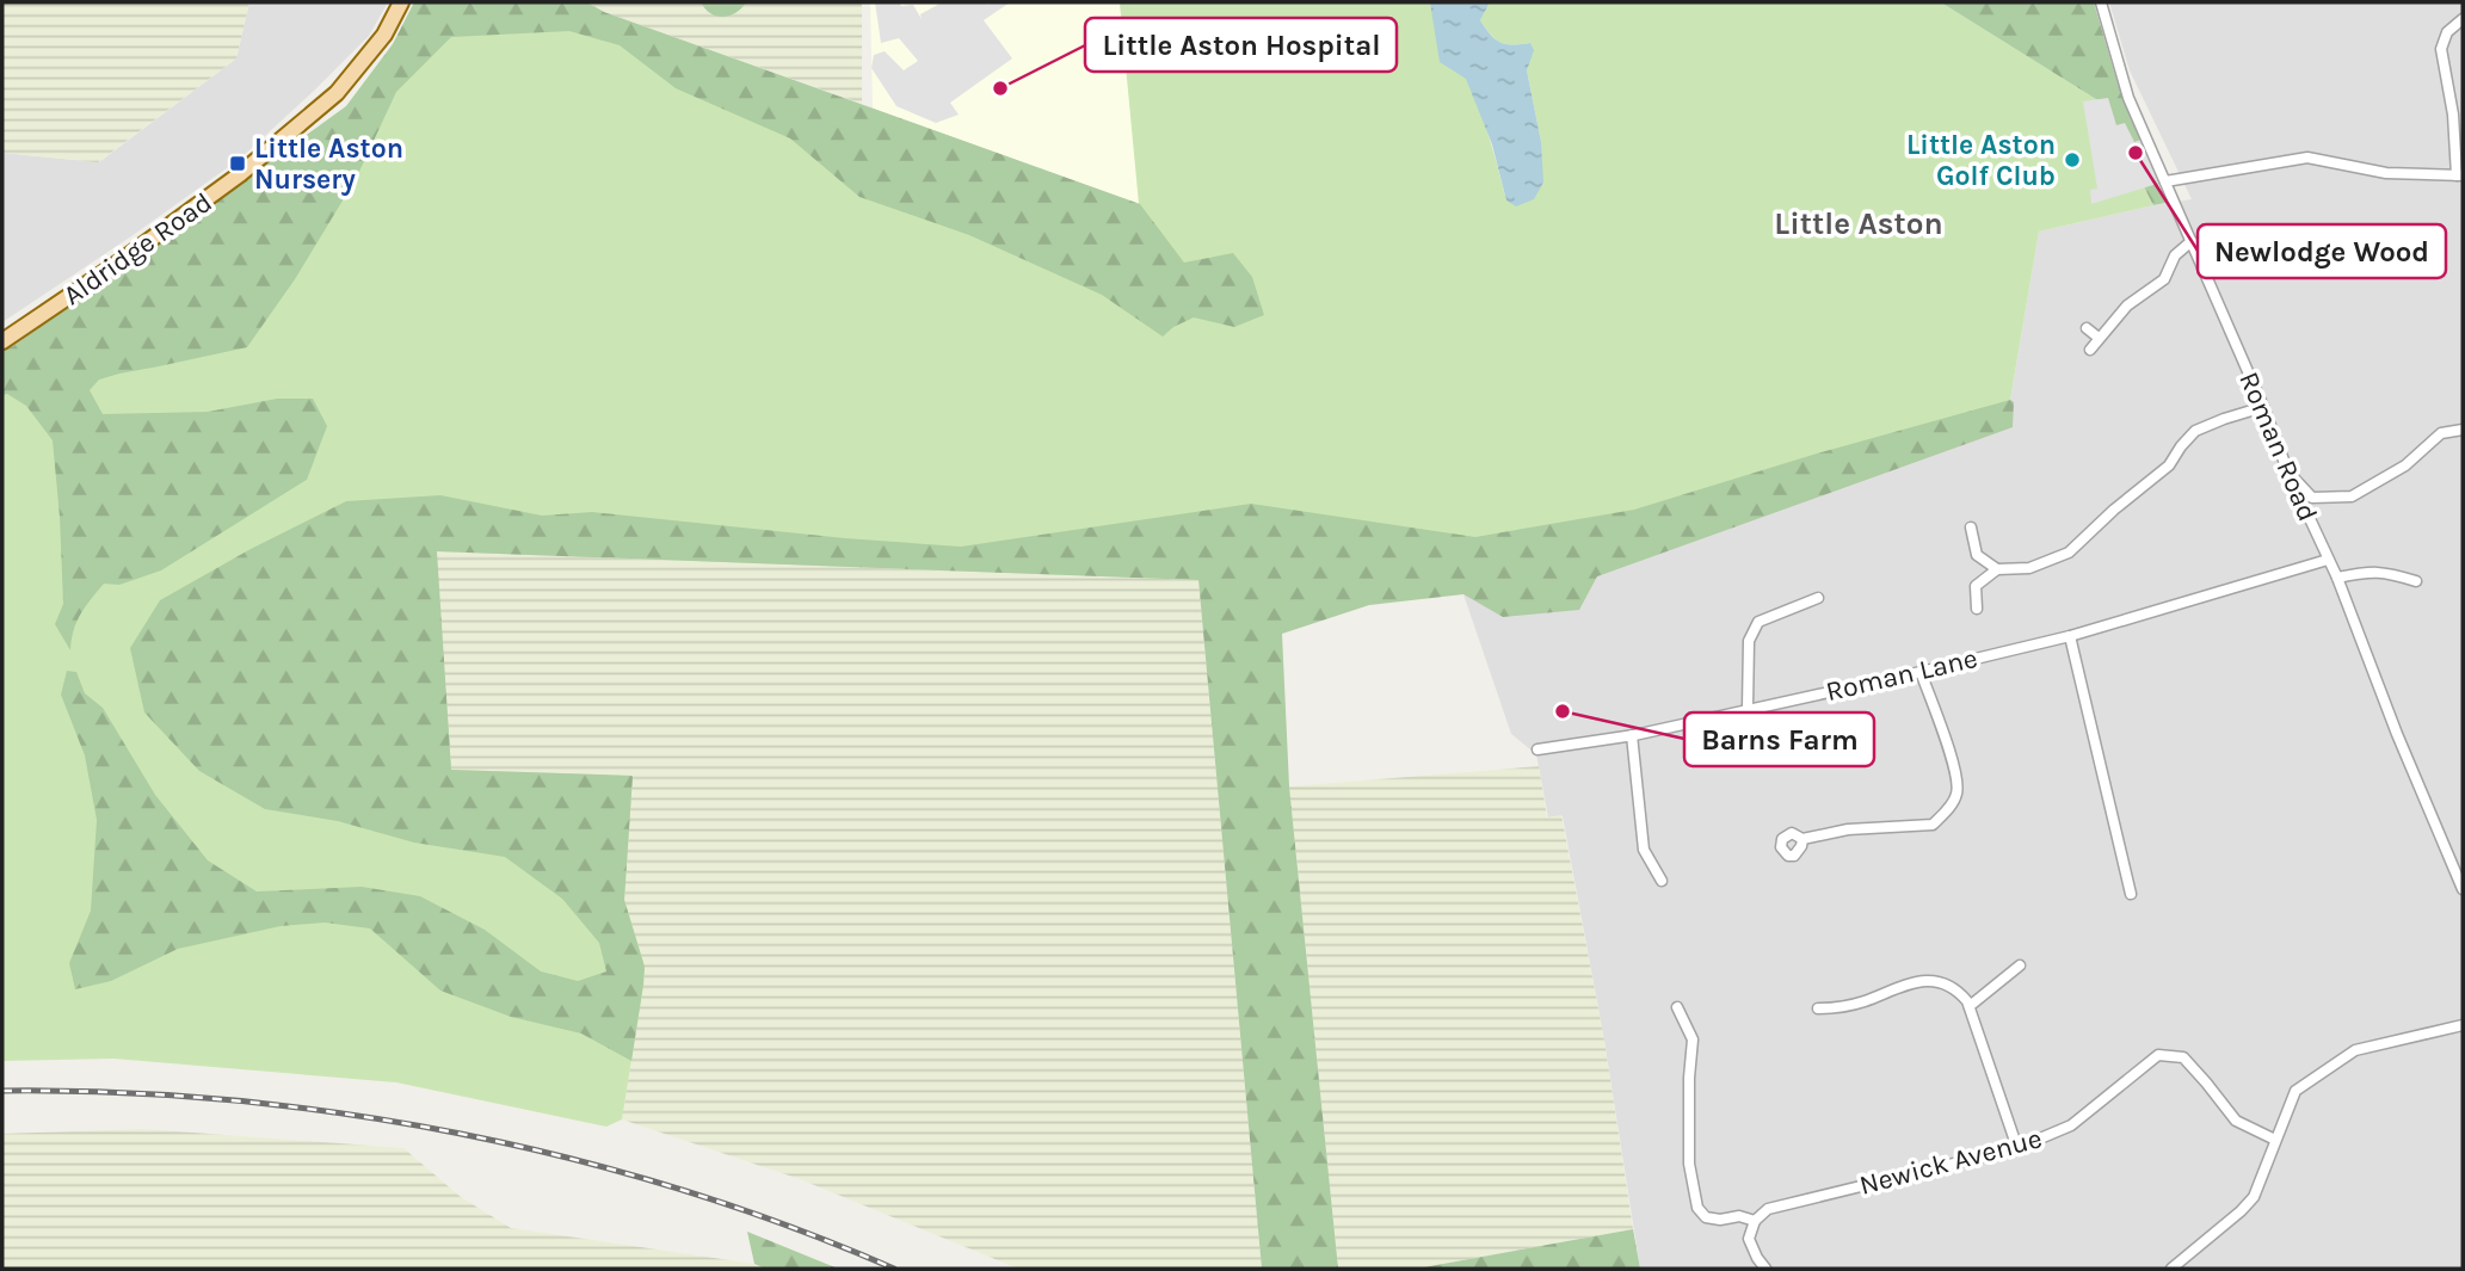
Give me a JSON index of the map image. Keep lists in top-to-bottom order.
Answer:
{
  "streets": {
    "main road": ["Aldridge Road"],
    "street": ["Roman Road", "Roman Lane", "Newick Avenue"]
  },
  "crossings": [
    ["Roman Road", "Roman Lane"]
  ],
  "districts": ["Little Aston"],
  "places": {
    "other": [
      "Little Aston Hospital",
      "Newlodge Wood",
      "Little Aston Golf Club",
      "Barns Farm"
    ],
    "transit": ["Little Aston Nursery"]
  }
}
